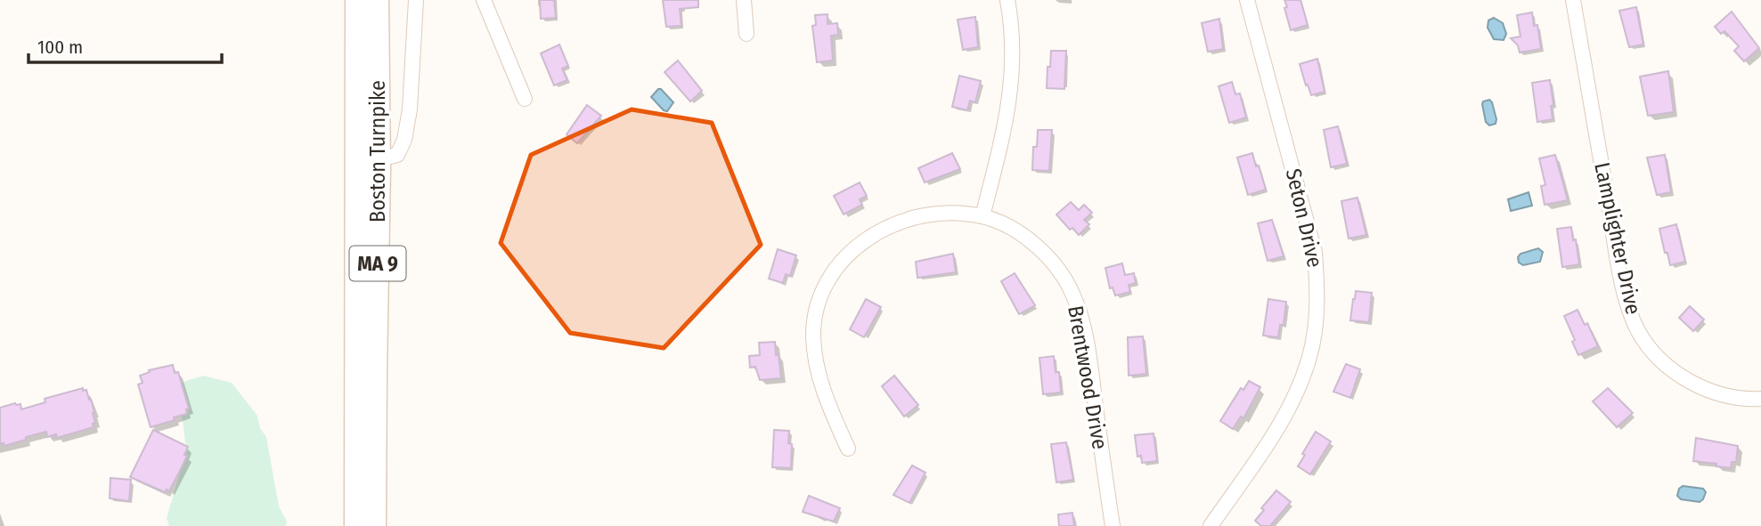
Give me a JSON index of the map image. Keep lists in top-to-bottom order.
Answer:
{
  "streets": {
    "highway": ["Boston Turnpike", "MA 9"],
    "street": ["Seton Drive", "Lamplighter Drive", "Brentwood Drive"]
  },
  "scale_bar": "100 m"
}
